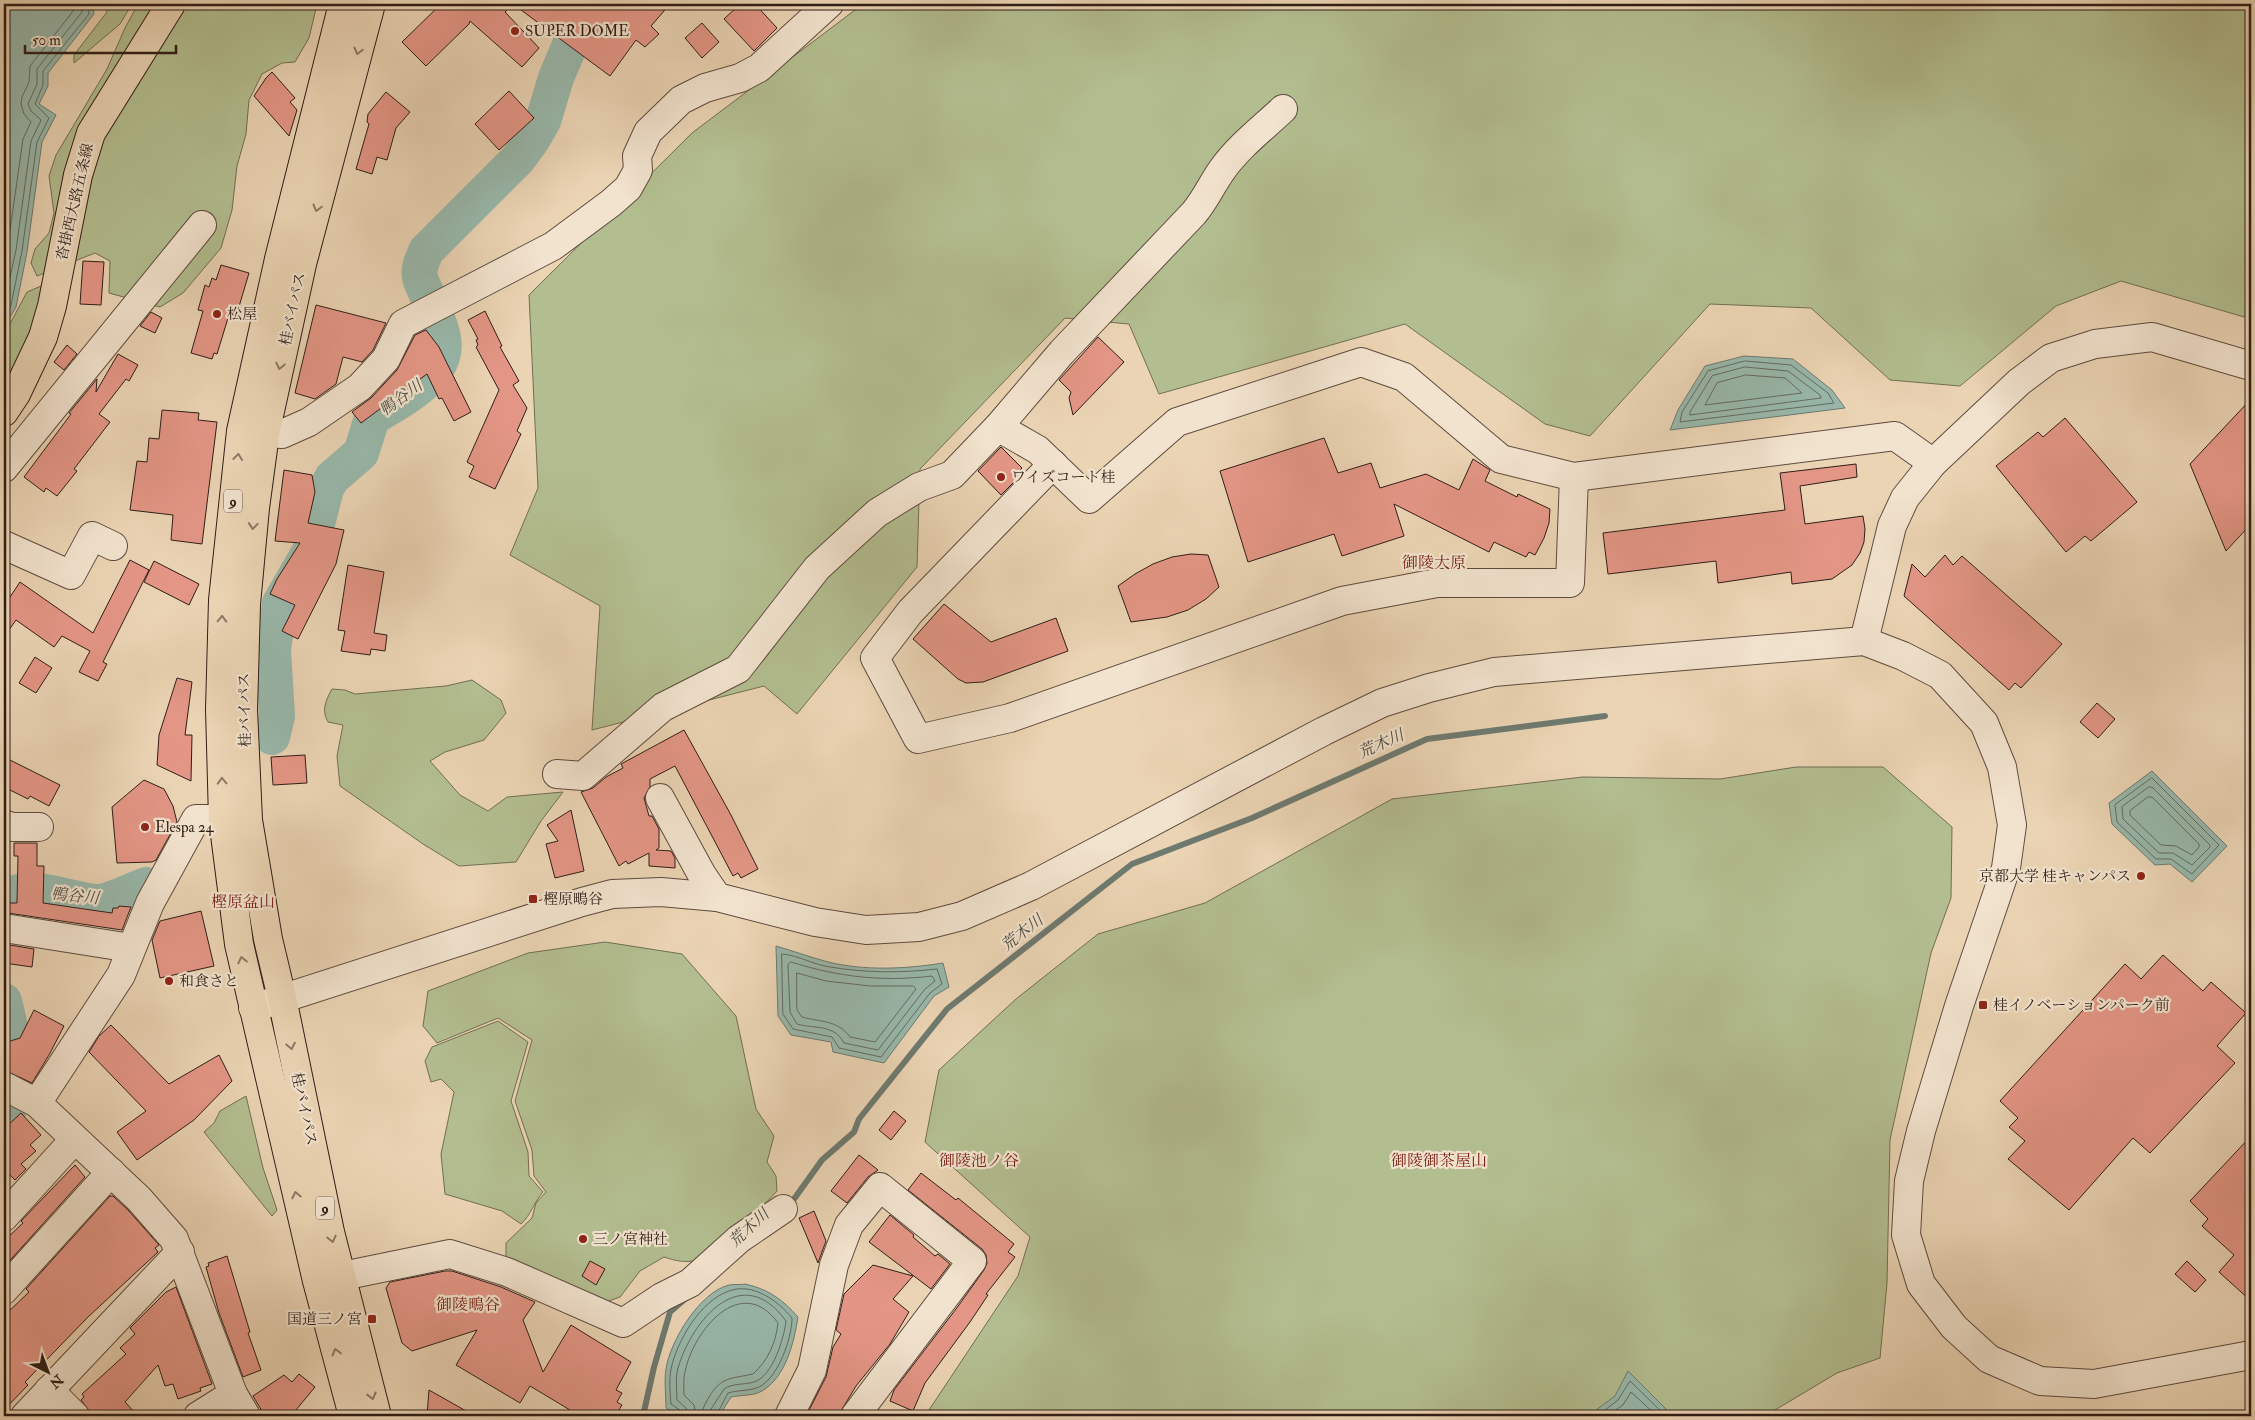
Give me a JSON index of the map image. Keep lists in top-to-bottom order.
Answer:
{
  "streets": {
    "main road": ["沓掛西大路五条線", "桂バイパス", "9"]
  },
  "districts": [
    "御陵大原",
    "樫原盆山",
    "御陵池ノ谷",
    "御陵御茶屋山",
    "御陵鴫谷"
  ],
  "water": ["鴨谷川", "荒木川"],
  "places": {
    "other": [
      "SUPER DOME",
      "松屋",
      "ワイズコート桂",
      "Elespa 24",
      "京都大学 桂キャンパス",
      "和食さと",
      "三ノ宮神社"
    ],
    "transit": ["樫原鴫谷", "桂イノベーションパーク前", "国道三ノ宮"]
  },
  "scale_bar": "50 m",
  "north": "bottom right"
}
